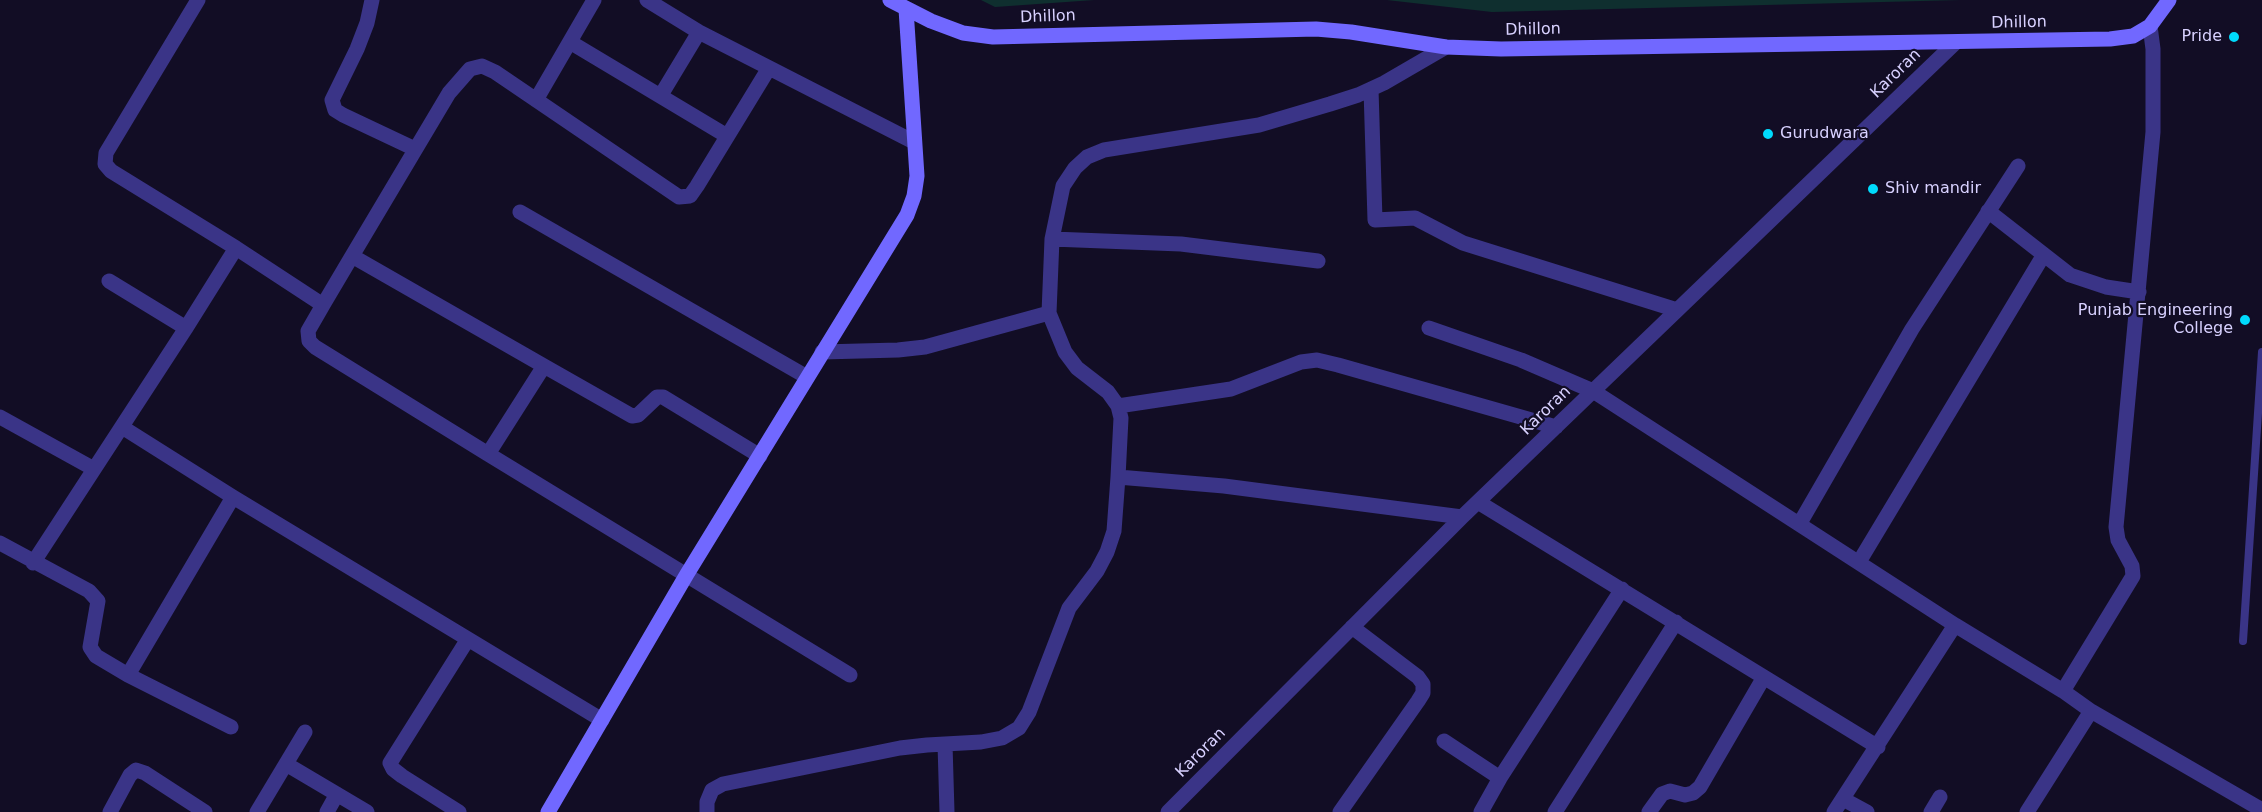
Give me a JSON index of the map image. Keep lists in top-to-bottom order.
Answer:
{
  "streets": {
    "street": ["Dhillon", "Karoran"]
  },
  "crossings": [
    ["Dhillon", "Karoran"]
  ],
  "places": [
    "Pride",
    "Gurudwara",
    "Shiv mandir",
    "Punjab Engineering College"
  ]
}
